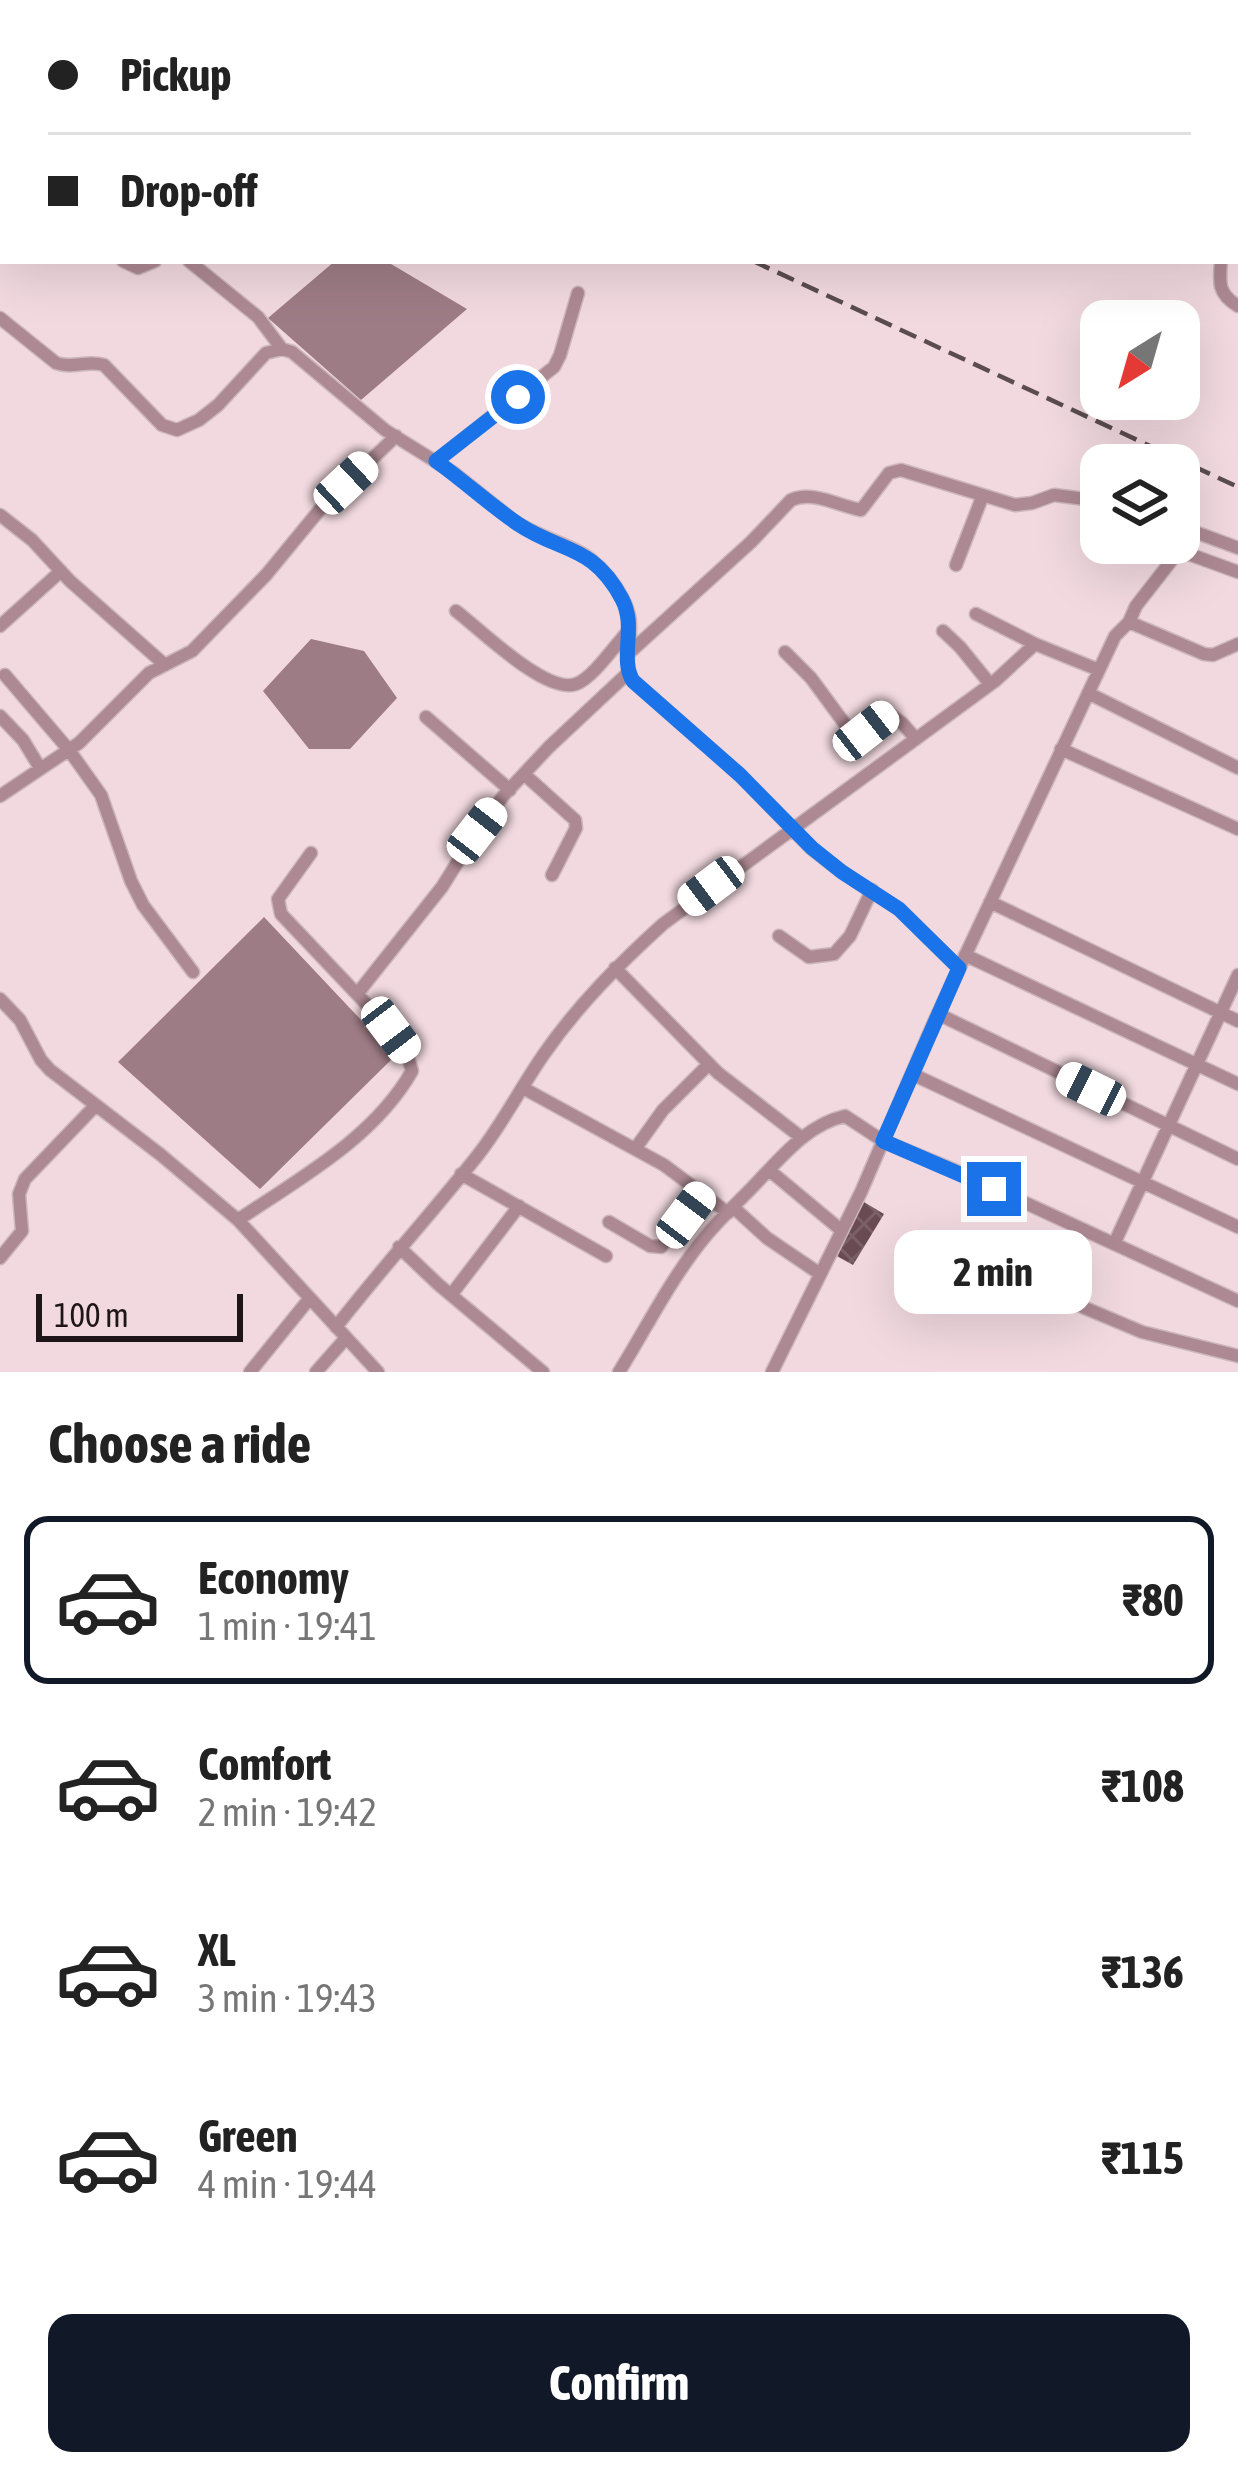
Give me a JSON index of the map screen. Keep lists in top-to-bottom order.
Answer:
{
  "scale_bar": "100 m",
  "north": "bottom left",
  "page": {
    "banner": ["Pickup", "Drop-off"],
    "bubble": "2 min",
    "scale": "100 m",
    "heading": "Choose a ride",
    "list": [
      {
        "name": "Economy",
        "note": "1 min · 19:41",
        "value": "₹80"
      },
      {
        "name": "Comfort",
        "note": "2 min · 19:42",
        "value": "₹108"
      },
      {
        "name": "XL",
        "note": "3 min · 19:43",
        "value": "₹136"
      },
      {
        "name": "Green",
        "note": "4 min · 19:44",
        "value": "₹115"
      }
    ],
    "buttons": "Confirm"
  }
}
